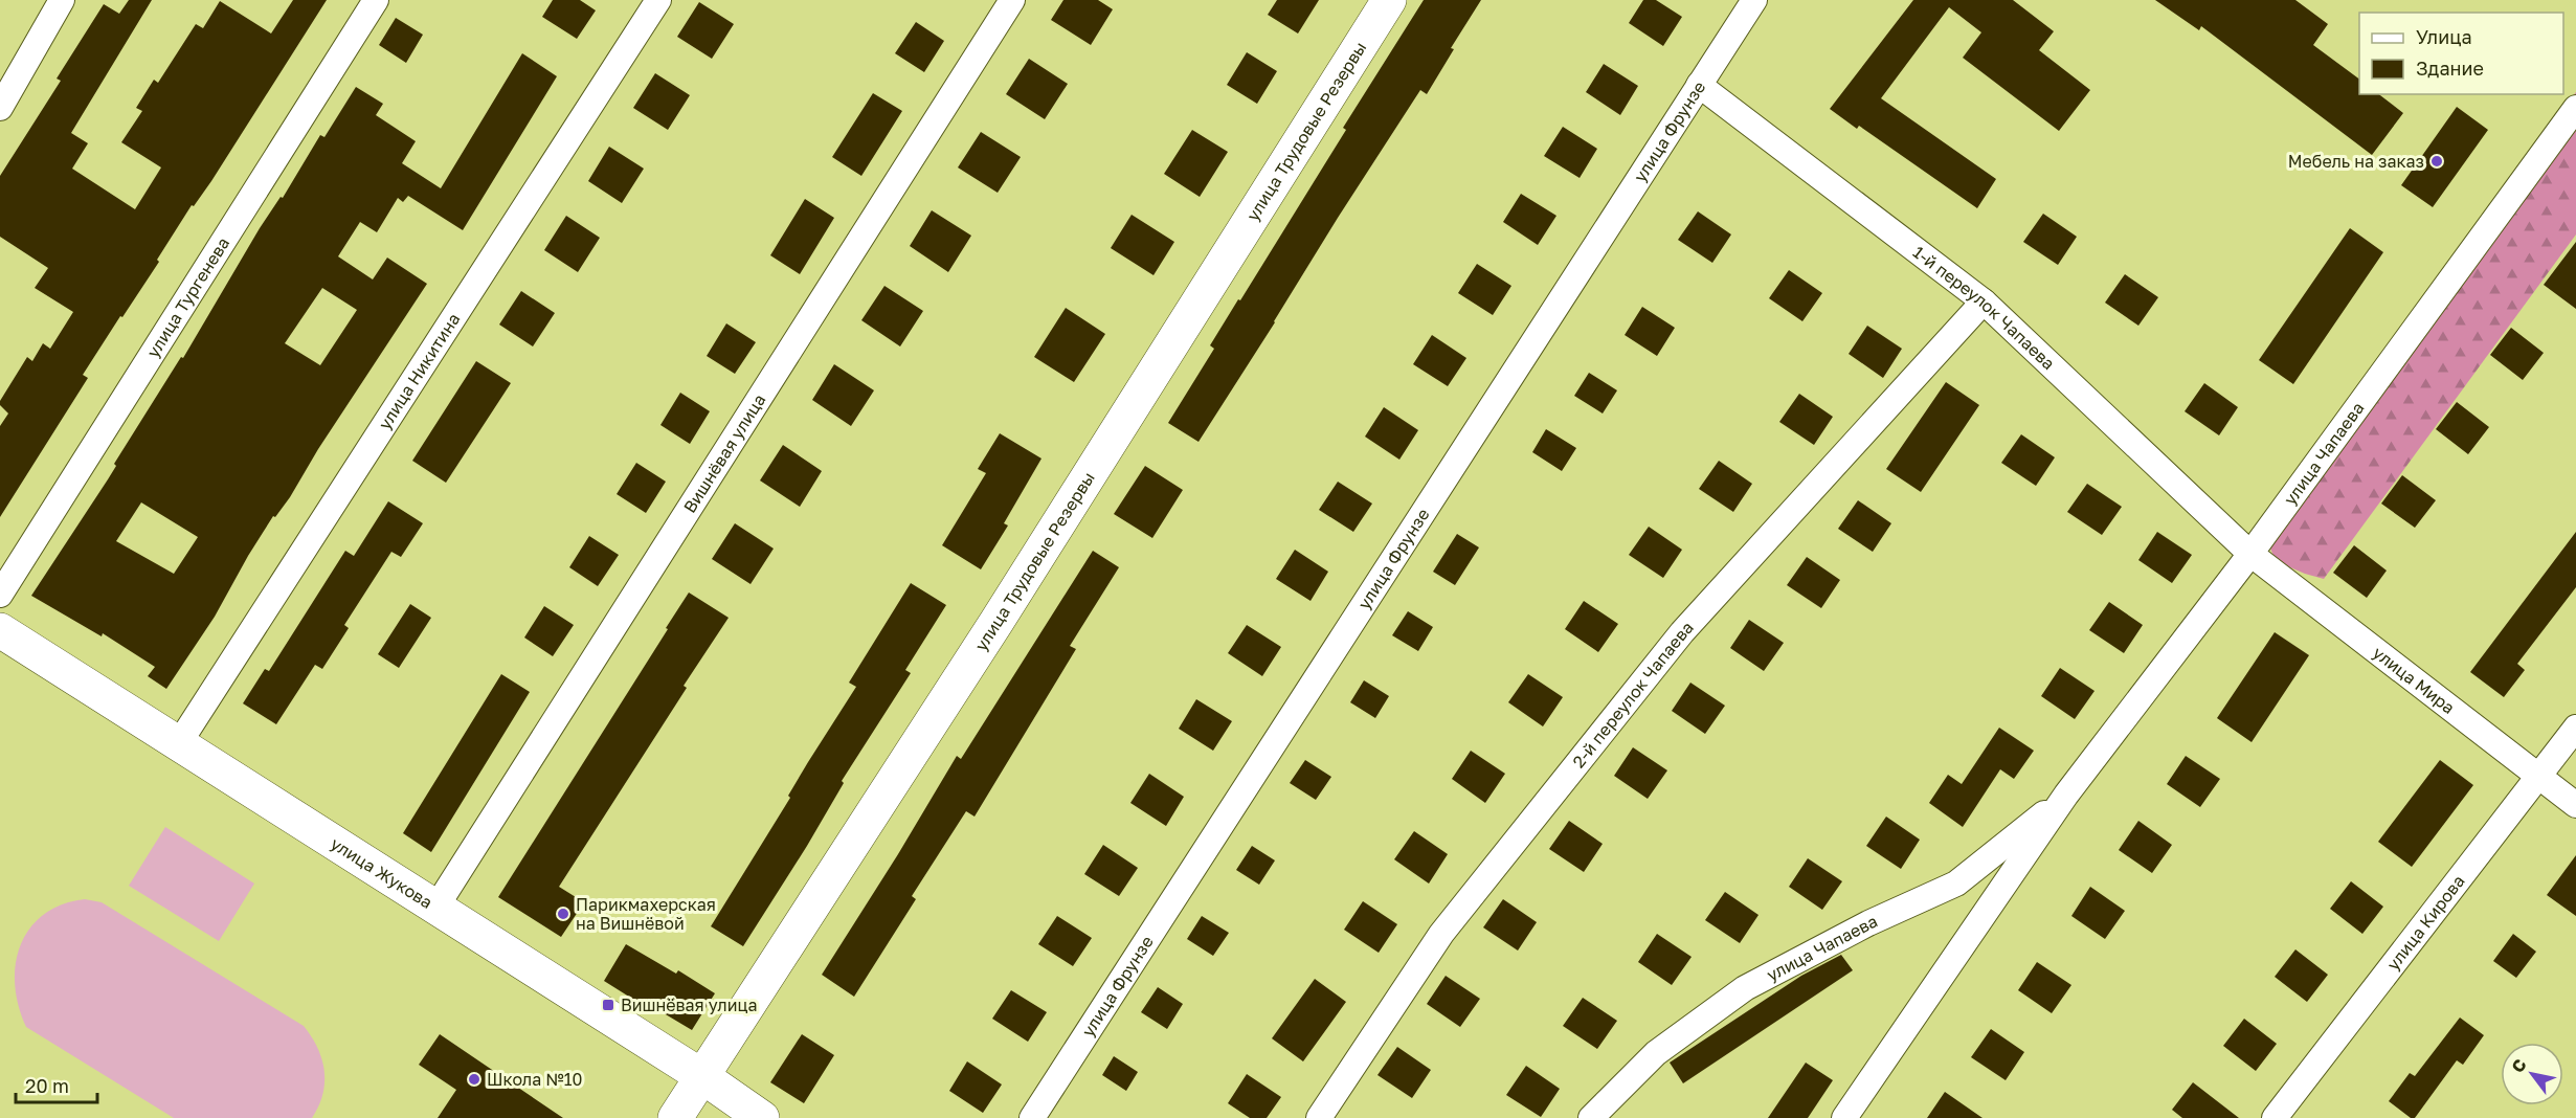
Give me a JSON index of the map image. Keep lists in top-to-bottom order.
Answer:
{
  "streets": {
    "main road": ["улица Трудовые Резервы", "улица Жукова"],
    "street": [
      "улица Фрунзе",
      "улица Тургенева",
      "1-й переулок Чапаева",
      "улица Никитина",
      "Вишнёвая улица",
      "улица Чапаева",
      "улица Мира",
      "2-й переулок Чапаева",
      "улица Кирова"
    ]
  },
  "crossings": [
    ["улица Трудовые Резервы", "улица Жукова"],
    ["улица Фрунзе", "1-й переулок Чапаева"],
    ["1-й переулок Чапаева", "улица Чапаева"],
    ["1-й переулок Чапаева", "улица Мира"],
    ["1-й переулок Чапаева", "2-й переулок Чапаева"],
    ["улица Никитина", "улица Жукова"],
    ["Вишнёвая улица", "улица Жукова"],
    ["улица Чапаева", "улица Мира"],
    ["улица Мира", "улица Кирова"]
  ],
  "places": {
    "other": ["Мебель на заказ", "Парикмахерская на Вишнёвой", "Школа №10"],
    "transit": ["Вишнёвая улица"]
  },
  "legend": ["Улица", "Здание"],
  "scale_bar": "20 m",
  "north": "top left"
}
